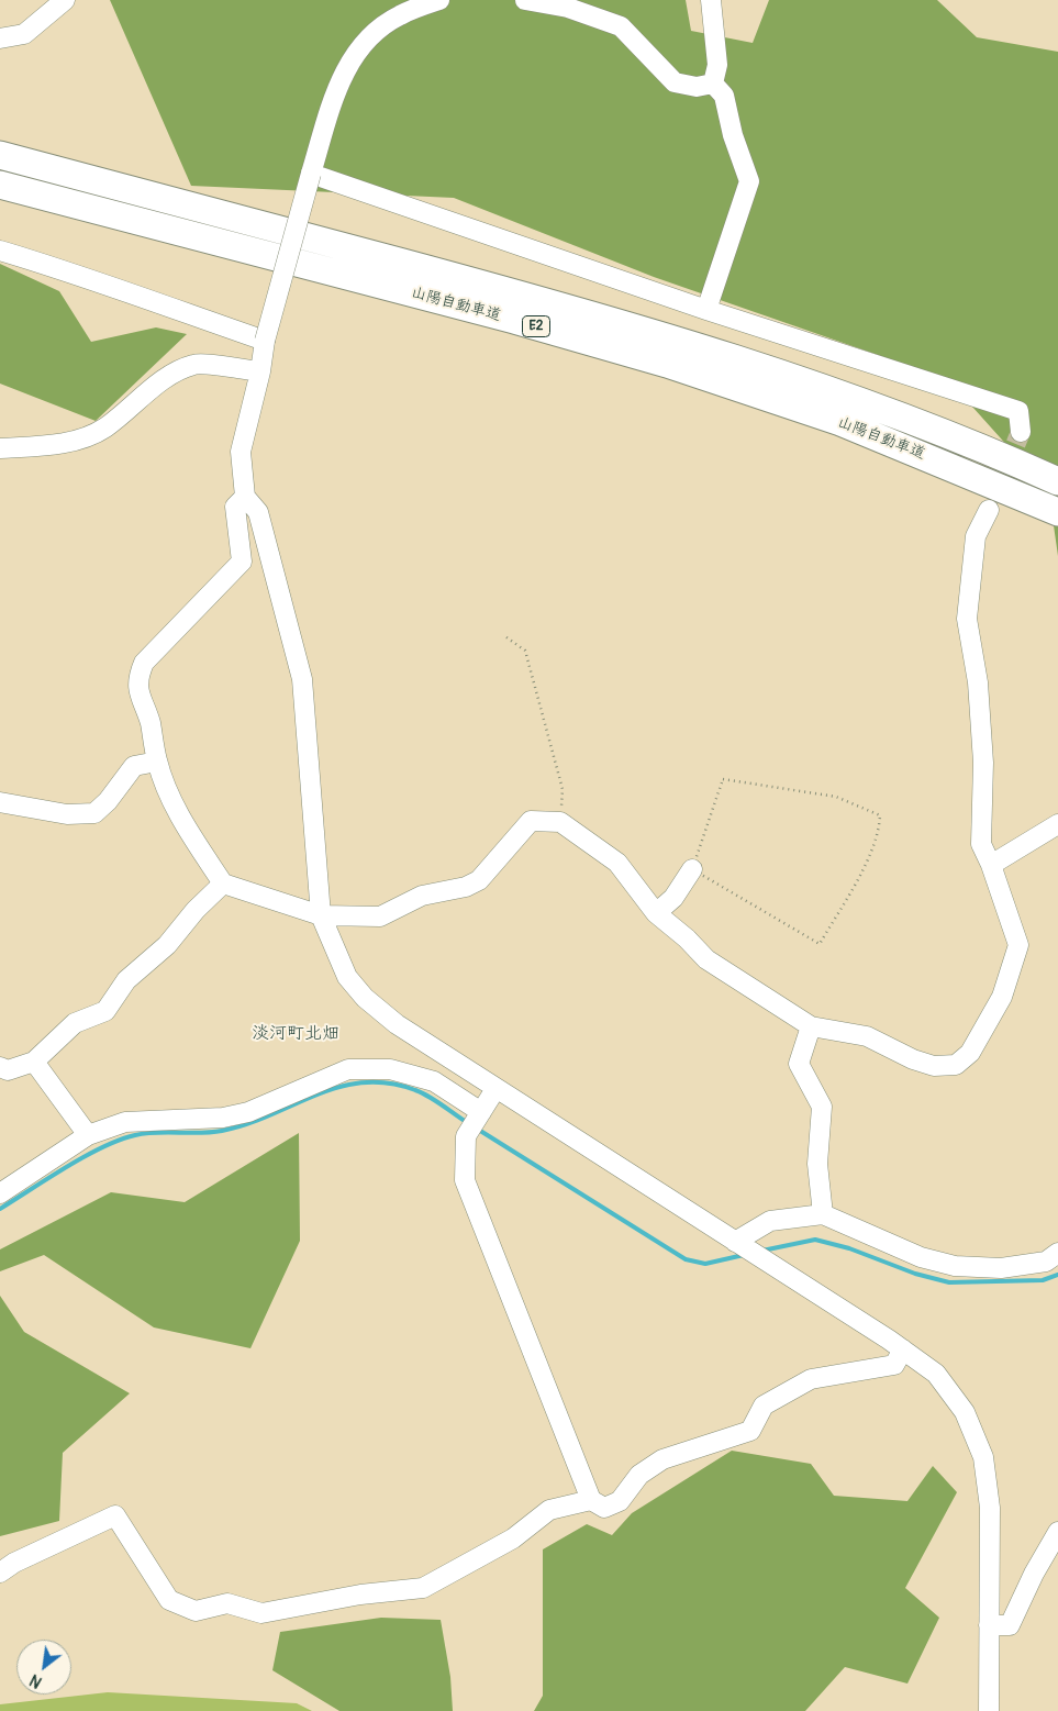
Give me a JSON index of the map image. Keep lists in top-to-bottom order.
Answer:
{
  "streets": {
    "highway": ["山陽自動車道", "E2"]
  },
  "districts": ["淡河町北畑"],
  "north": "bottom left"
}
